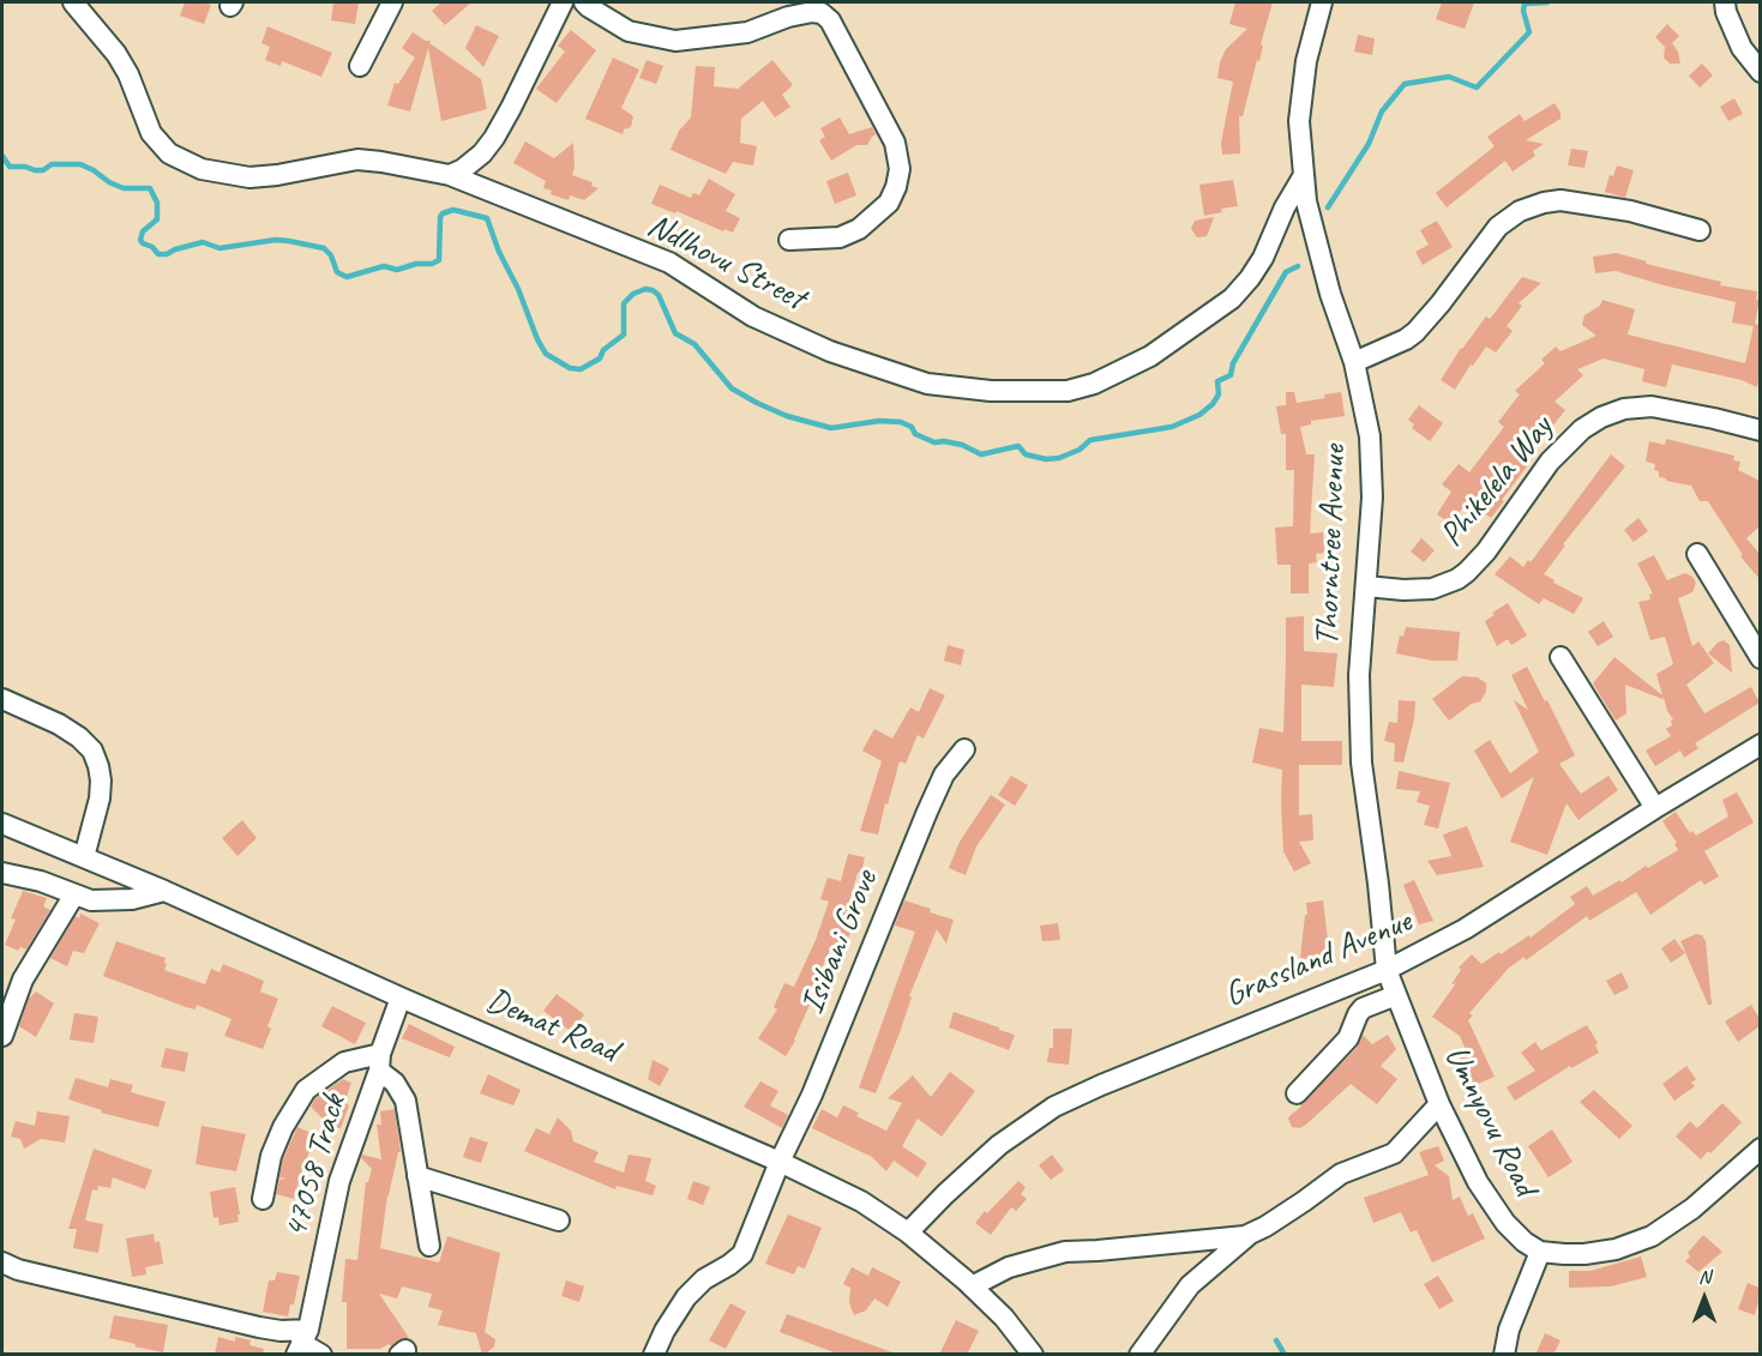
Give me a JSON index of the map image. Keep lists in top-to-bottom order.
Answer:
{
  "streets": {
    "street": [
      "Ndlhovu Street",
      "Phikelela Way",
      "Thorntree Avenue",
      "Isibani Grove",
      "Grassland Avenue",
      "Demat Road",
      "Umnyovu Road",
      "47058 Track"
    ]
  },
  "crossings": [
    ["Ndlhovu Street", "Thorntree Avenue"],
    ["Phikelela Way", "Thorntree Avenue"],
    ["Thorntree Avenue", "Grassland Avenue"],
    ["Thorntree Avenue", "Umnyovu Road"],
    ["Isibani Grove", "Demat Road"],
    ["Grassland Avenue", "Demat Road"],
    ["Grassland Avenue", "Umnyovu Road"],
    ["Demat Road", "47058 Track"]
  ],
  "north": "top"
}
